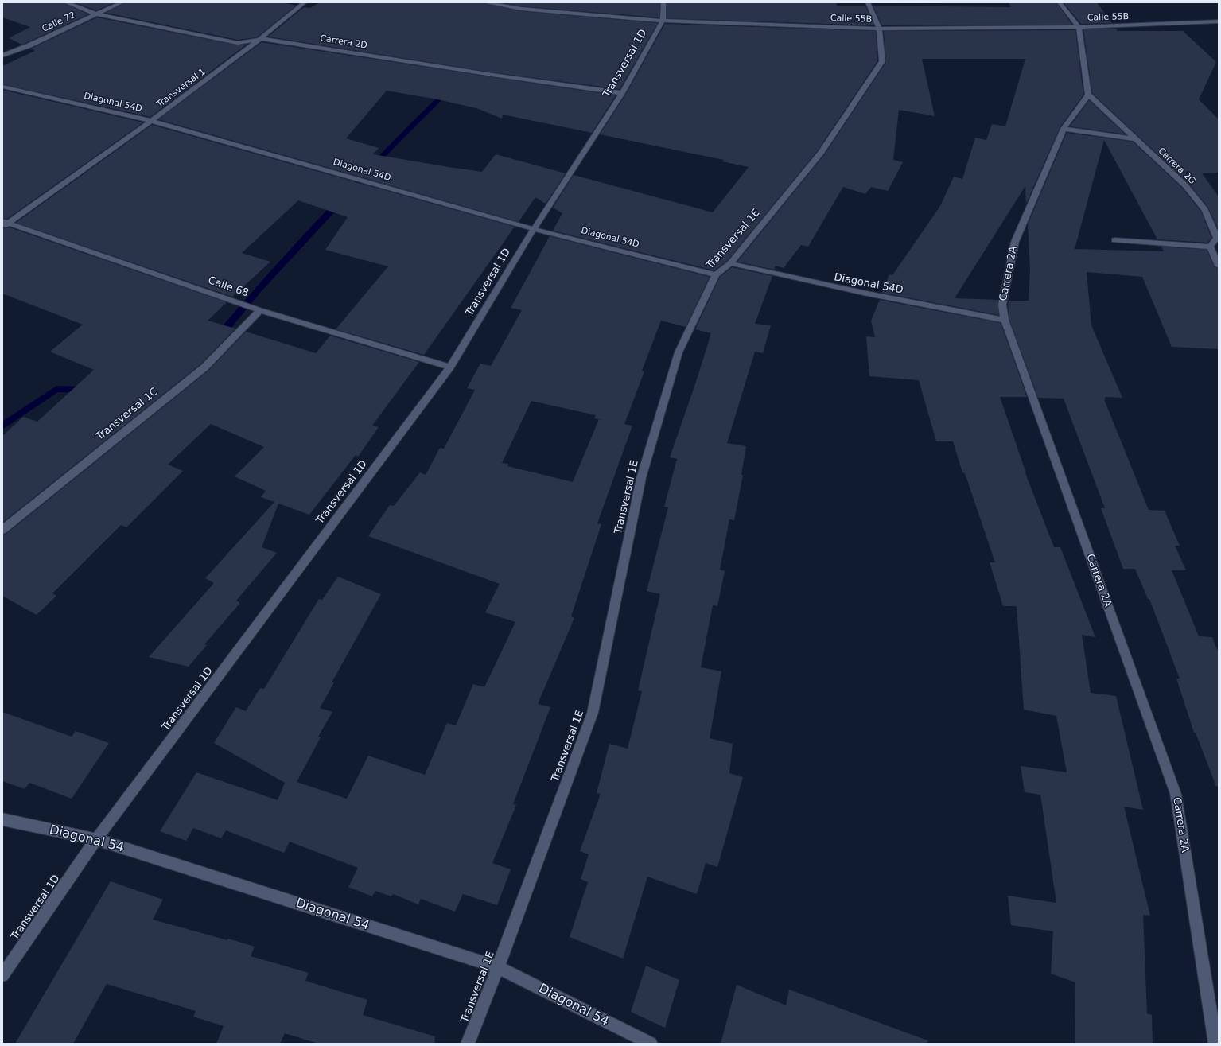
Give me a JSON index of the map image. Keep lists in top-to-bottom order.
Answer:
{
  "streets": {
    "street": [
      "Calle 55B",
      "Calle 72",
      "Carrera 2D",
      "Transversal 1D",
      "Transversal 1",
      "Diagonal 54D",
      "Carrera 2G",
      "Transversal 1E",
      "Carrera 2A",
      "Calle 68",
      "Transversal 1C",
      "Diagonal 54"
    ]
  },
  "crossings": [
    ["Calle 55B", "Transversal 1D"],
    ["Calle 55B", "Transversal 1E"],
    ["Calle 72", "Carrera 2D"],
    ["Carrera 2D", "Transversal 1D"],
    ["Carrera 2D", "Transversal 1"],
    ["Transversal 1D", "Diagonal 54D"],
    ["Transversal 1D", "Calle 68"],
    ["Transversal 1D", "Diagonal 54"],
    ["Transversal 1", "Diagonal 54D"],
    ["Transversal 1", "Calle 68"],
    ["Diagonal 54D", "Transversal 1E"],
    ["Diagonal 54D", "Carrera 2A"],
    ["Carrera 2G", "Carrera 2A"],
    ["Transversal 1E", "Diagonal 54"],
    ["Calle 68", "Transversal 1C"]
  ]
}
